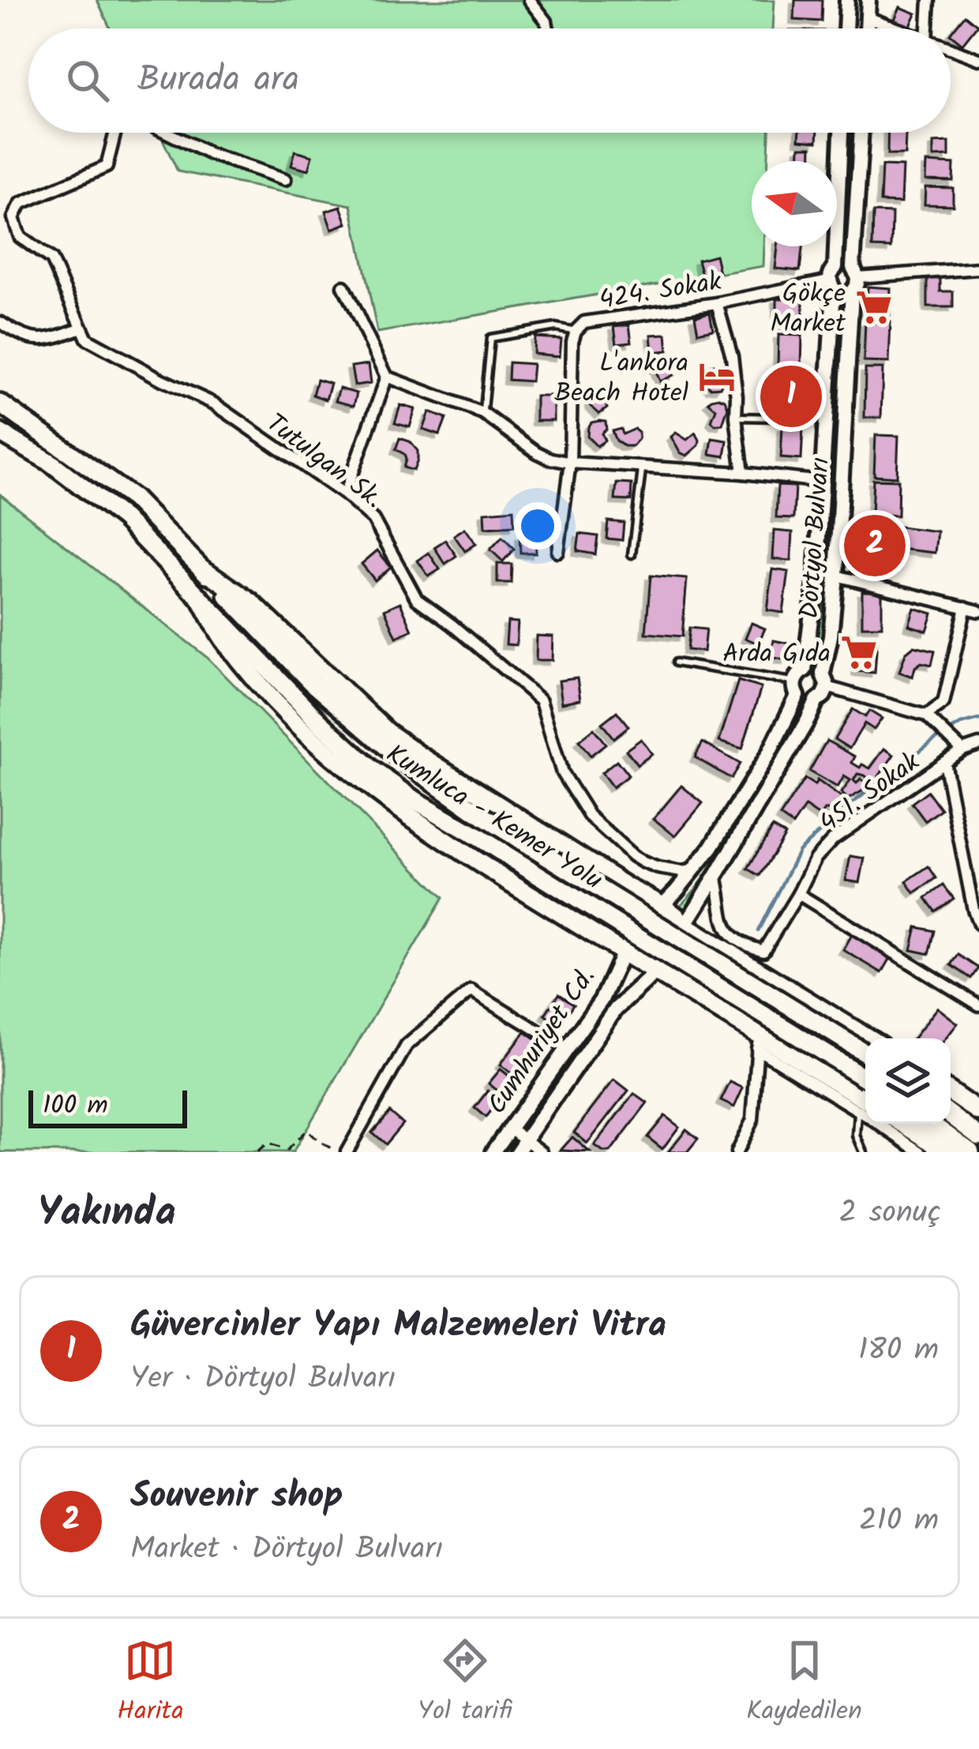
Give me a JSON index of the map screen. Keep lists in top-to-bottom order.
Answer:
{
  "streets": {
    "highway": ["Kumluca - Kemer Yolu"],
    "main road": ["Dörtyol Bulvarı", "Cumhuriyet Cd."],
    "street": ["424. Sokak", "Tutulgan Sk.", "451. Sokak"]
  },
  "crossings": [
    ["424. Sokak", "Dörtyol Bulvarı"]
  ],
  "places": {
    "supermarket": ["Gökçe Market", "Arda Gıda"],
    "hotel": ["L'ankora Beach Hotel"]
  },
  "scale_bar": "100 m",
  "north": "left",
  "page": {
    "search": "Burada ara",
    "pins": ["1", "2"],
    "scale": "100 m",
    "heading": ["Yakında", "2 sonuç"],
    "list": [
      {
        "mark": "1",
        "name": "Güvercinler Yapı Malzemeleri Vitra",
        "note": "Yer · Dörtyol Bulvarı",
        "value": "180 m"
      },
      {
        "mark": "2",
        "name": "Souvenir shop",
        "note": "Market · Dörtyol Bulvarı",
        "value": "210 m"
      }
    ],
    "nav": ["Harita", "Yol tarifi", "Kaydedilen"]
  }
}
